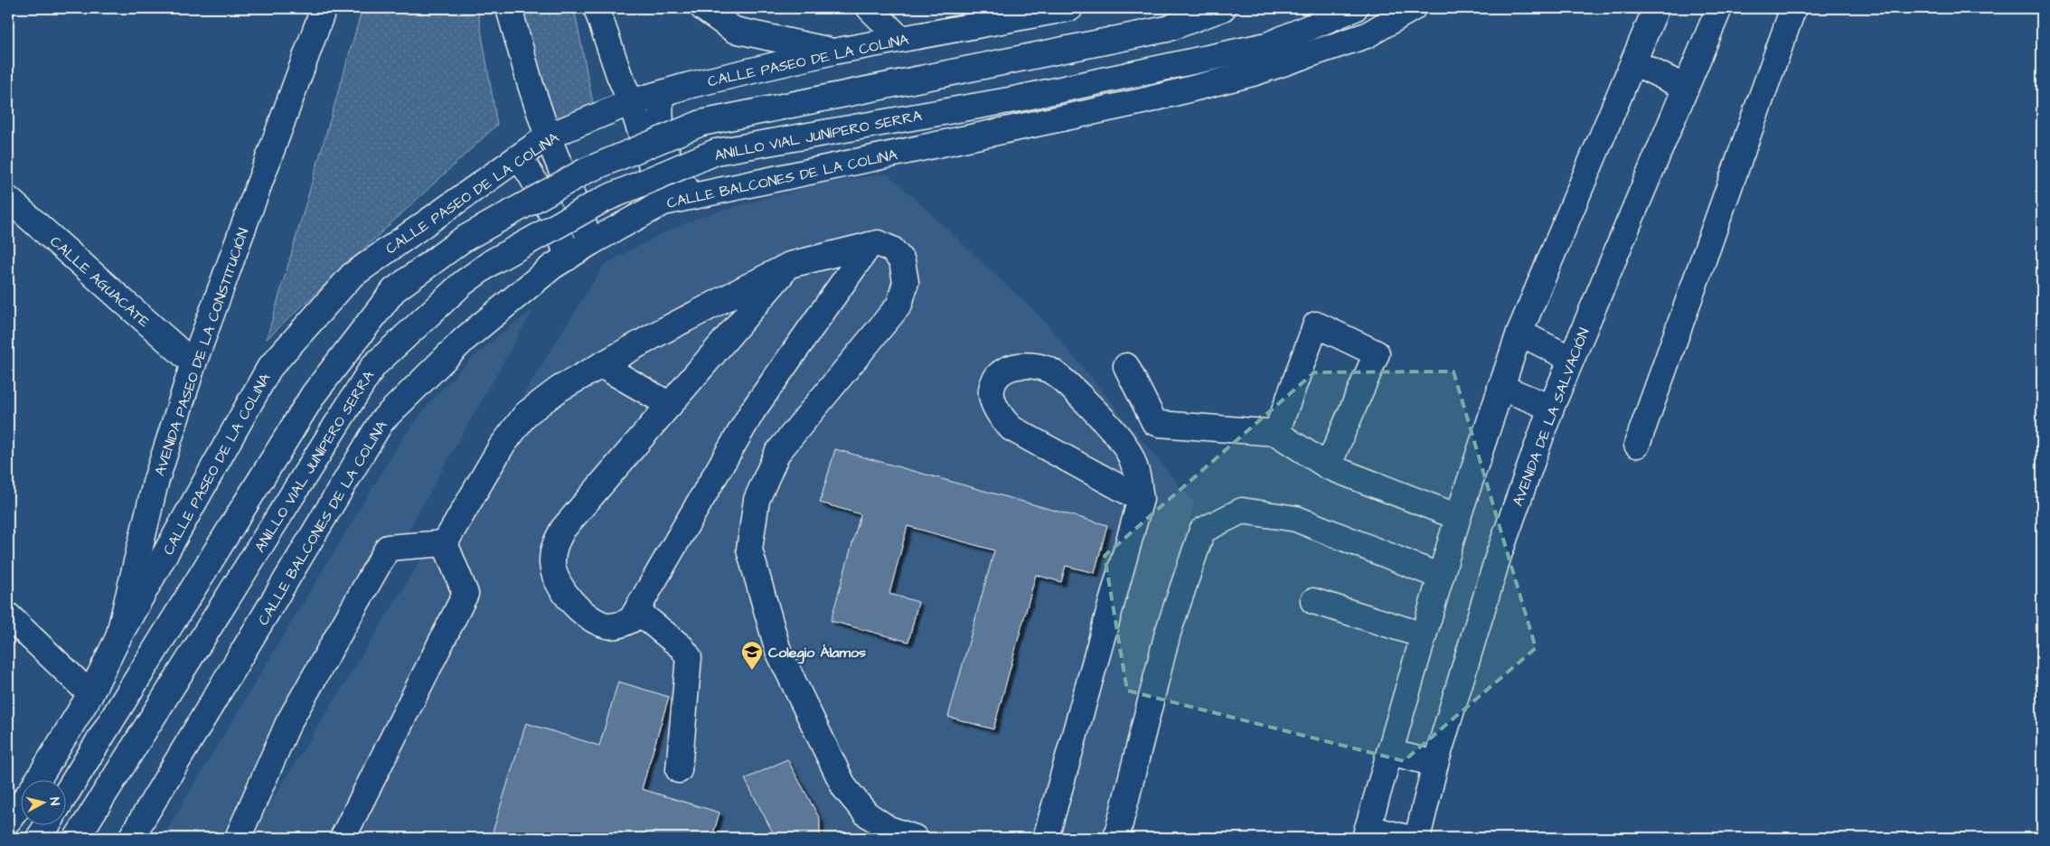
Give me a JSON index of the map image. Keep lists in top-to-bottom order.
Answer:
{
  "streets": {
    "main road": [
      "CALLE PASEO DE LA COLINA",
      "ANILLO VIAL JUNÍPERO SERRA",
      "CALLE BALCONES DE LA COLINA",
      "CALLE AGUACATE",
      "AVENIDA PASEO DE LA CONSTITUCIÓN",
      "AVENIDA DE LA SALVACIÓN"
    ]
  },
  "crossings": [
    ["CALLE PASEO DE LA COLINA", "AVENIDA PASEO DE LA CONSTITUCIÓN"],
    ["CALLE AGUACATE", "AVENIDA PASEO DE LA CONSTITUCIÓN"]
  ],
  "places": {
    "school or university": ["Colegio Álamos"]
  },
  "north": "right"
}
